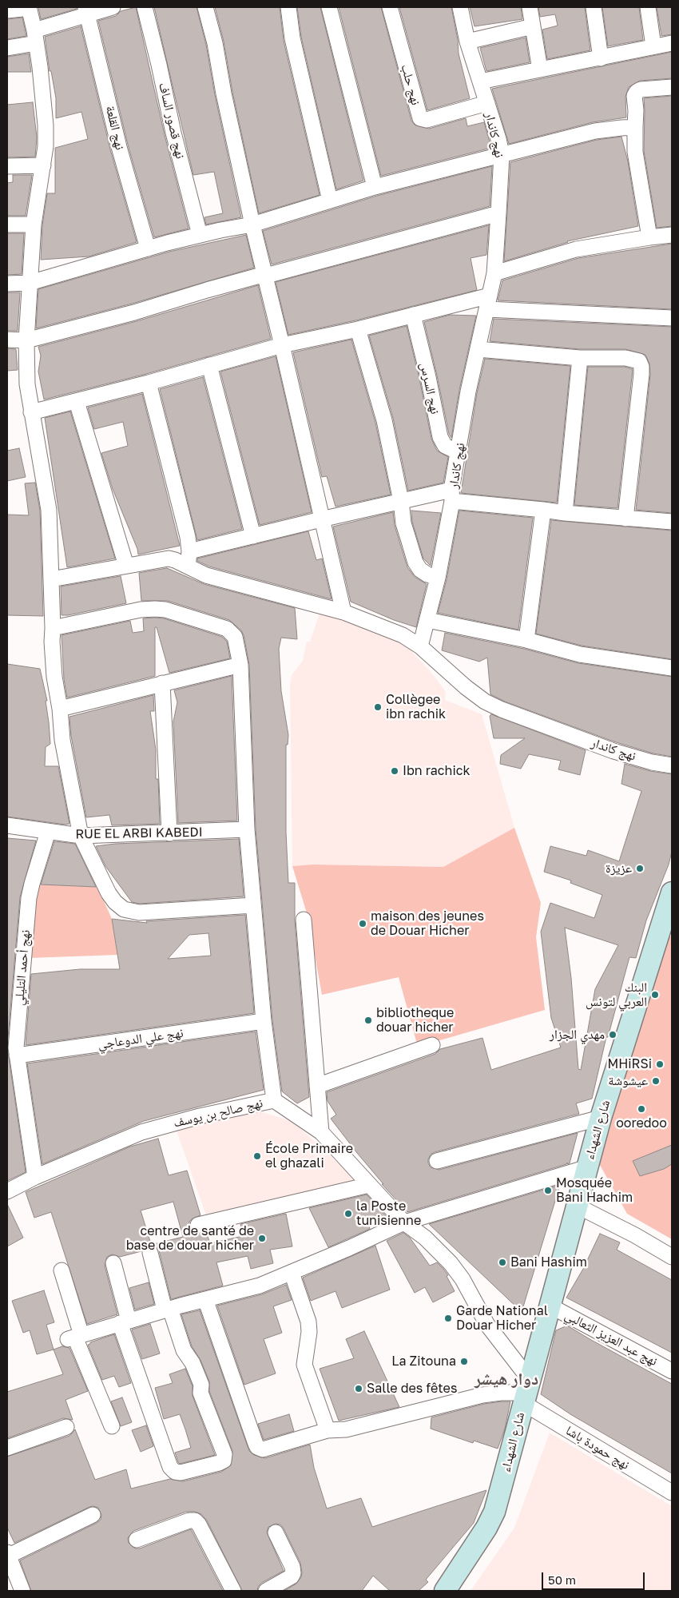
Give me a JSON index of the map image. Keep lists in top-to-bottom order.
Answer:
{
  "streets": {
    "street": [
      "نهج حلب",
      "نهج قصور الساف",
      "نهج القلعة",
      "نهج كاندار",
      "نهج السرس",
      "RUE EL ARBI KABEDI",
      "نهج أحمد التليلي",
      "نهج علي الدوعاجي",
      "نهج صالح بن يوسف",
      "شارع الشهداء",
      "نهج عبد العزيز الثعالبي",
      "نهج حمودة باشا"
    ]
  },
  "crossings": [
    ["نهج حلب", "نهج كاندار"],
    ["نهج كاندار", "نهج السرس"],
    ["RUE EL ARBI KABEDI", "نهج أحمد التليلي"],
    ["نهج أحمد التليلي", "نهج علي الدوعاجي"],
    ["نهج أحمد التليلي", "نهج صالح بن يوسف"],
    ["نهج صالح بن يوسف", "شارع الشهداء"],
    ["نهج صالح بن يوسف", "نهج حمودة باشا"],
    ["شارع الشهداء", "نهج عبد العزيز الثعالبي"],
    ["شارع الشهداء", "نهج حمودة باشا"]
  ],
  "districts": ["دوار هيشر"],
  "places": [
    "Collègee ibn rachik",
    "Ibn rachick",
    "عزيزة",
    "maison des jeunes de Douar Hicher",
    "البنك العربي لتونس",
    "bibliotheque douar hicher",
    "مهدي الجزار",
    "MHiRSi",
    "عيشوشة",
    "ooredoo",
    "École Primaire el ghazali",
    "Mosquée Bani Hachim",
    "la Poste tunisienne",
    "centre de santé de base de douar hicher",
    "Bani Hashim",
    "Garde National Douar Hicher",
    "La Zitouna",
    "Salle des fêtes"
  ],
  "scale_bar": "50 m"
}
